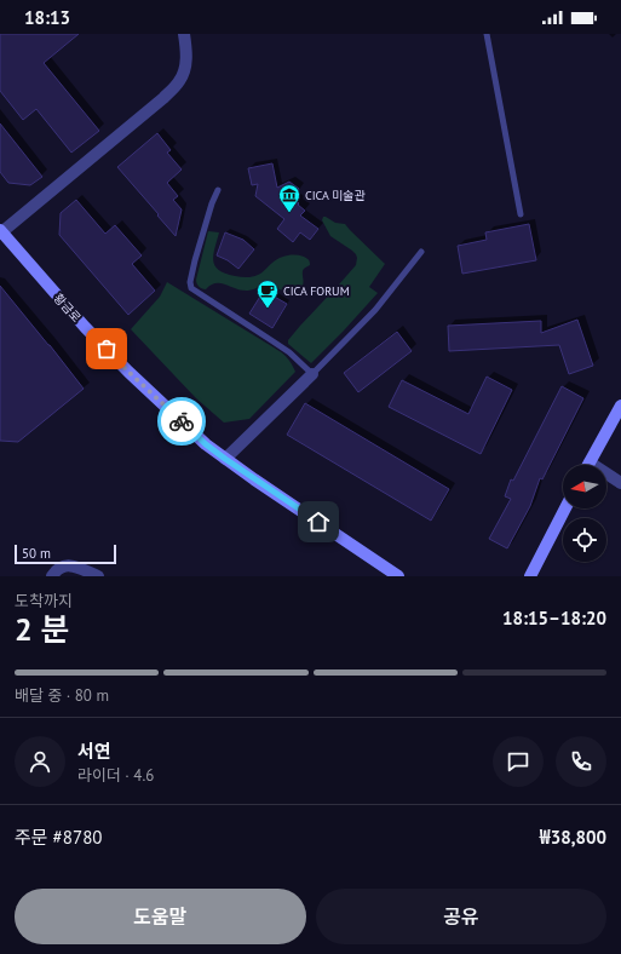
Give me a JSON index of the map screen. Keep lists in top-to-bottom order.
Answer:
{
  "streets": {
    "street": ["황금로"]
  },
  "places": {
    "museum": ["CICA 미술관"],
    "cafe": ["CICA FORUM"]
  },
  "scale_bar": "50 m",
  "north": "left",
  "page": {
    "status": "18:13",
    "scale": "50 m",
    "heading": ["2 분", "도착까지", "18:15–18:20"],
    "panel": [
      "서연",
      "라이더 · 4.6",
      "주문 #8780",
      "₩38,800"
    ],
    "bar": "배달 중 · 80 m",
    "buttons": ["도움말", "공유"]
  }
}
